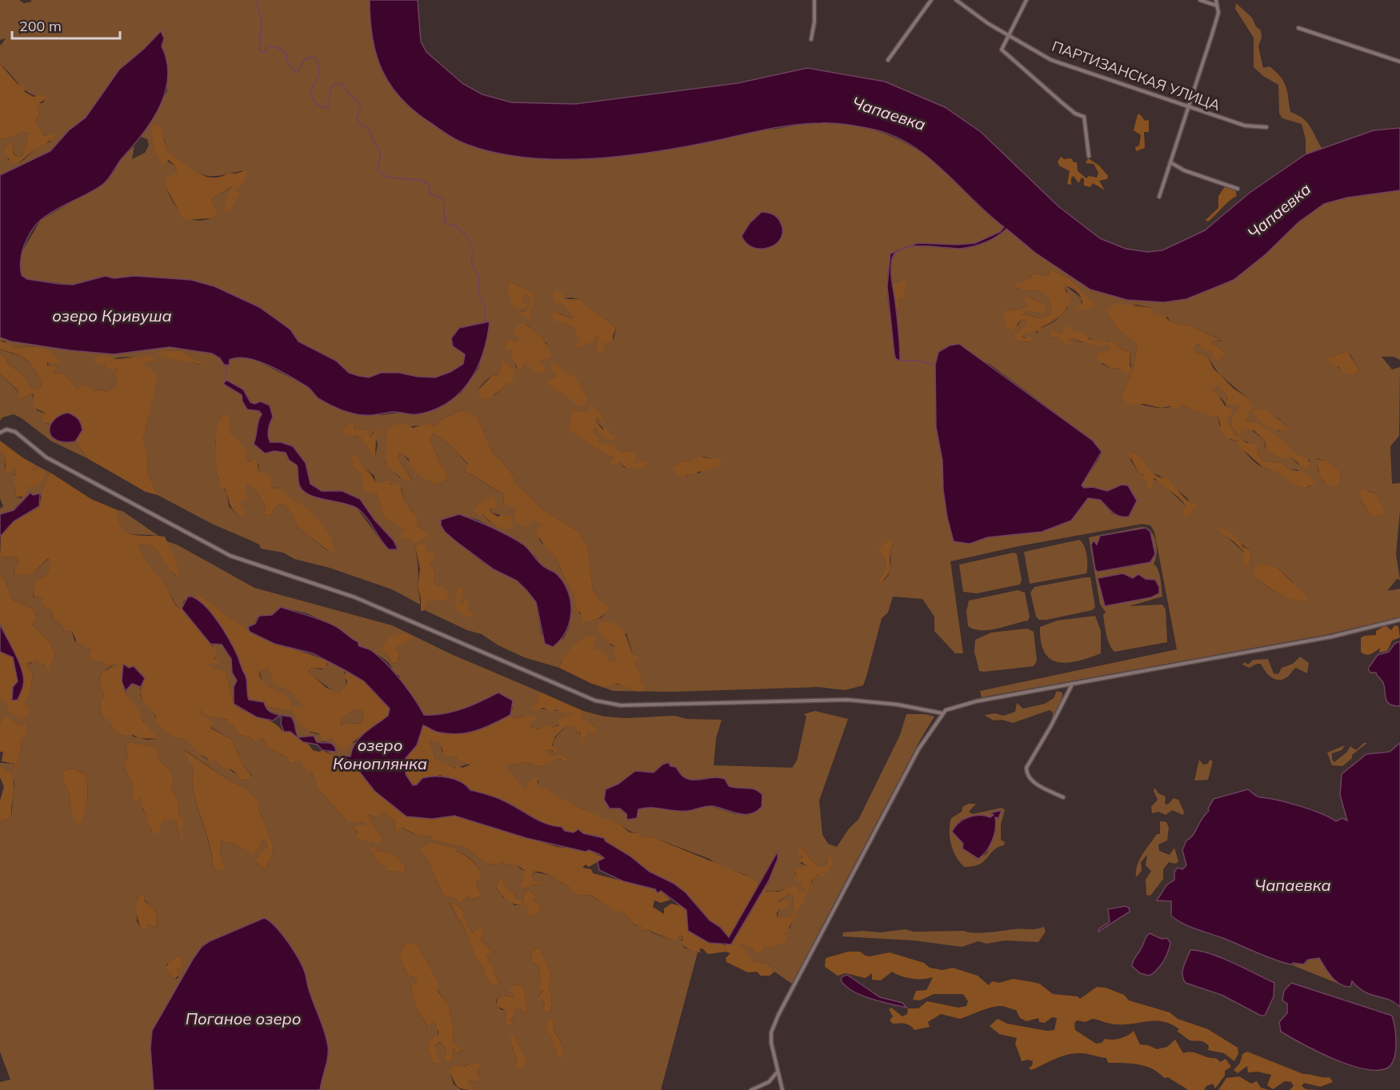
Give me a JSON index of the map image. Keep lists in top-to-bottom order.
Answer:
{
  "streets": {
    "street": ["ПАРТИЗАНСКАЯ УЛИЦА"]
  },
  "water": [
    "Чапаевка",
    "озеро Кривуша",
    "озеро Коноплянка",
    "Поганое озеро"
  ],
  "scale_bar": "200 m"
}
